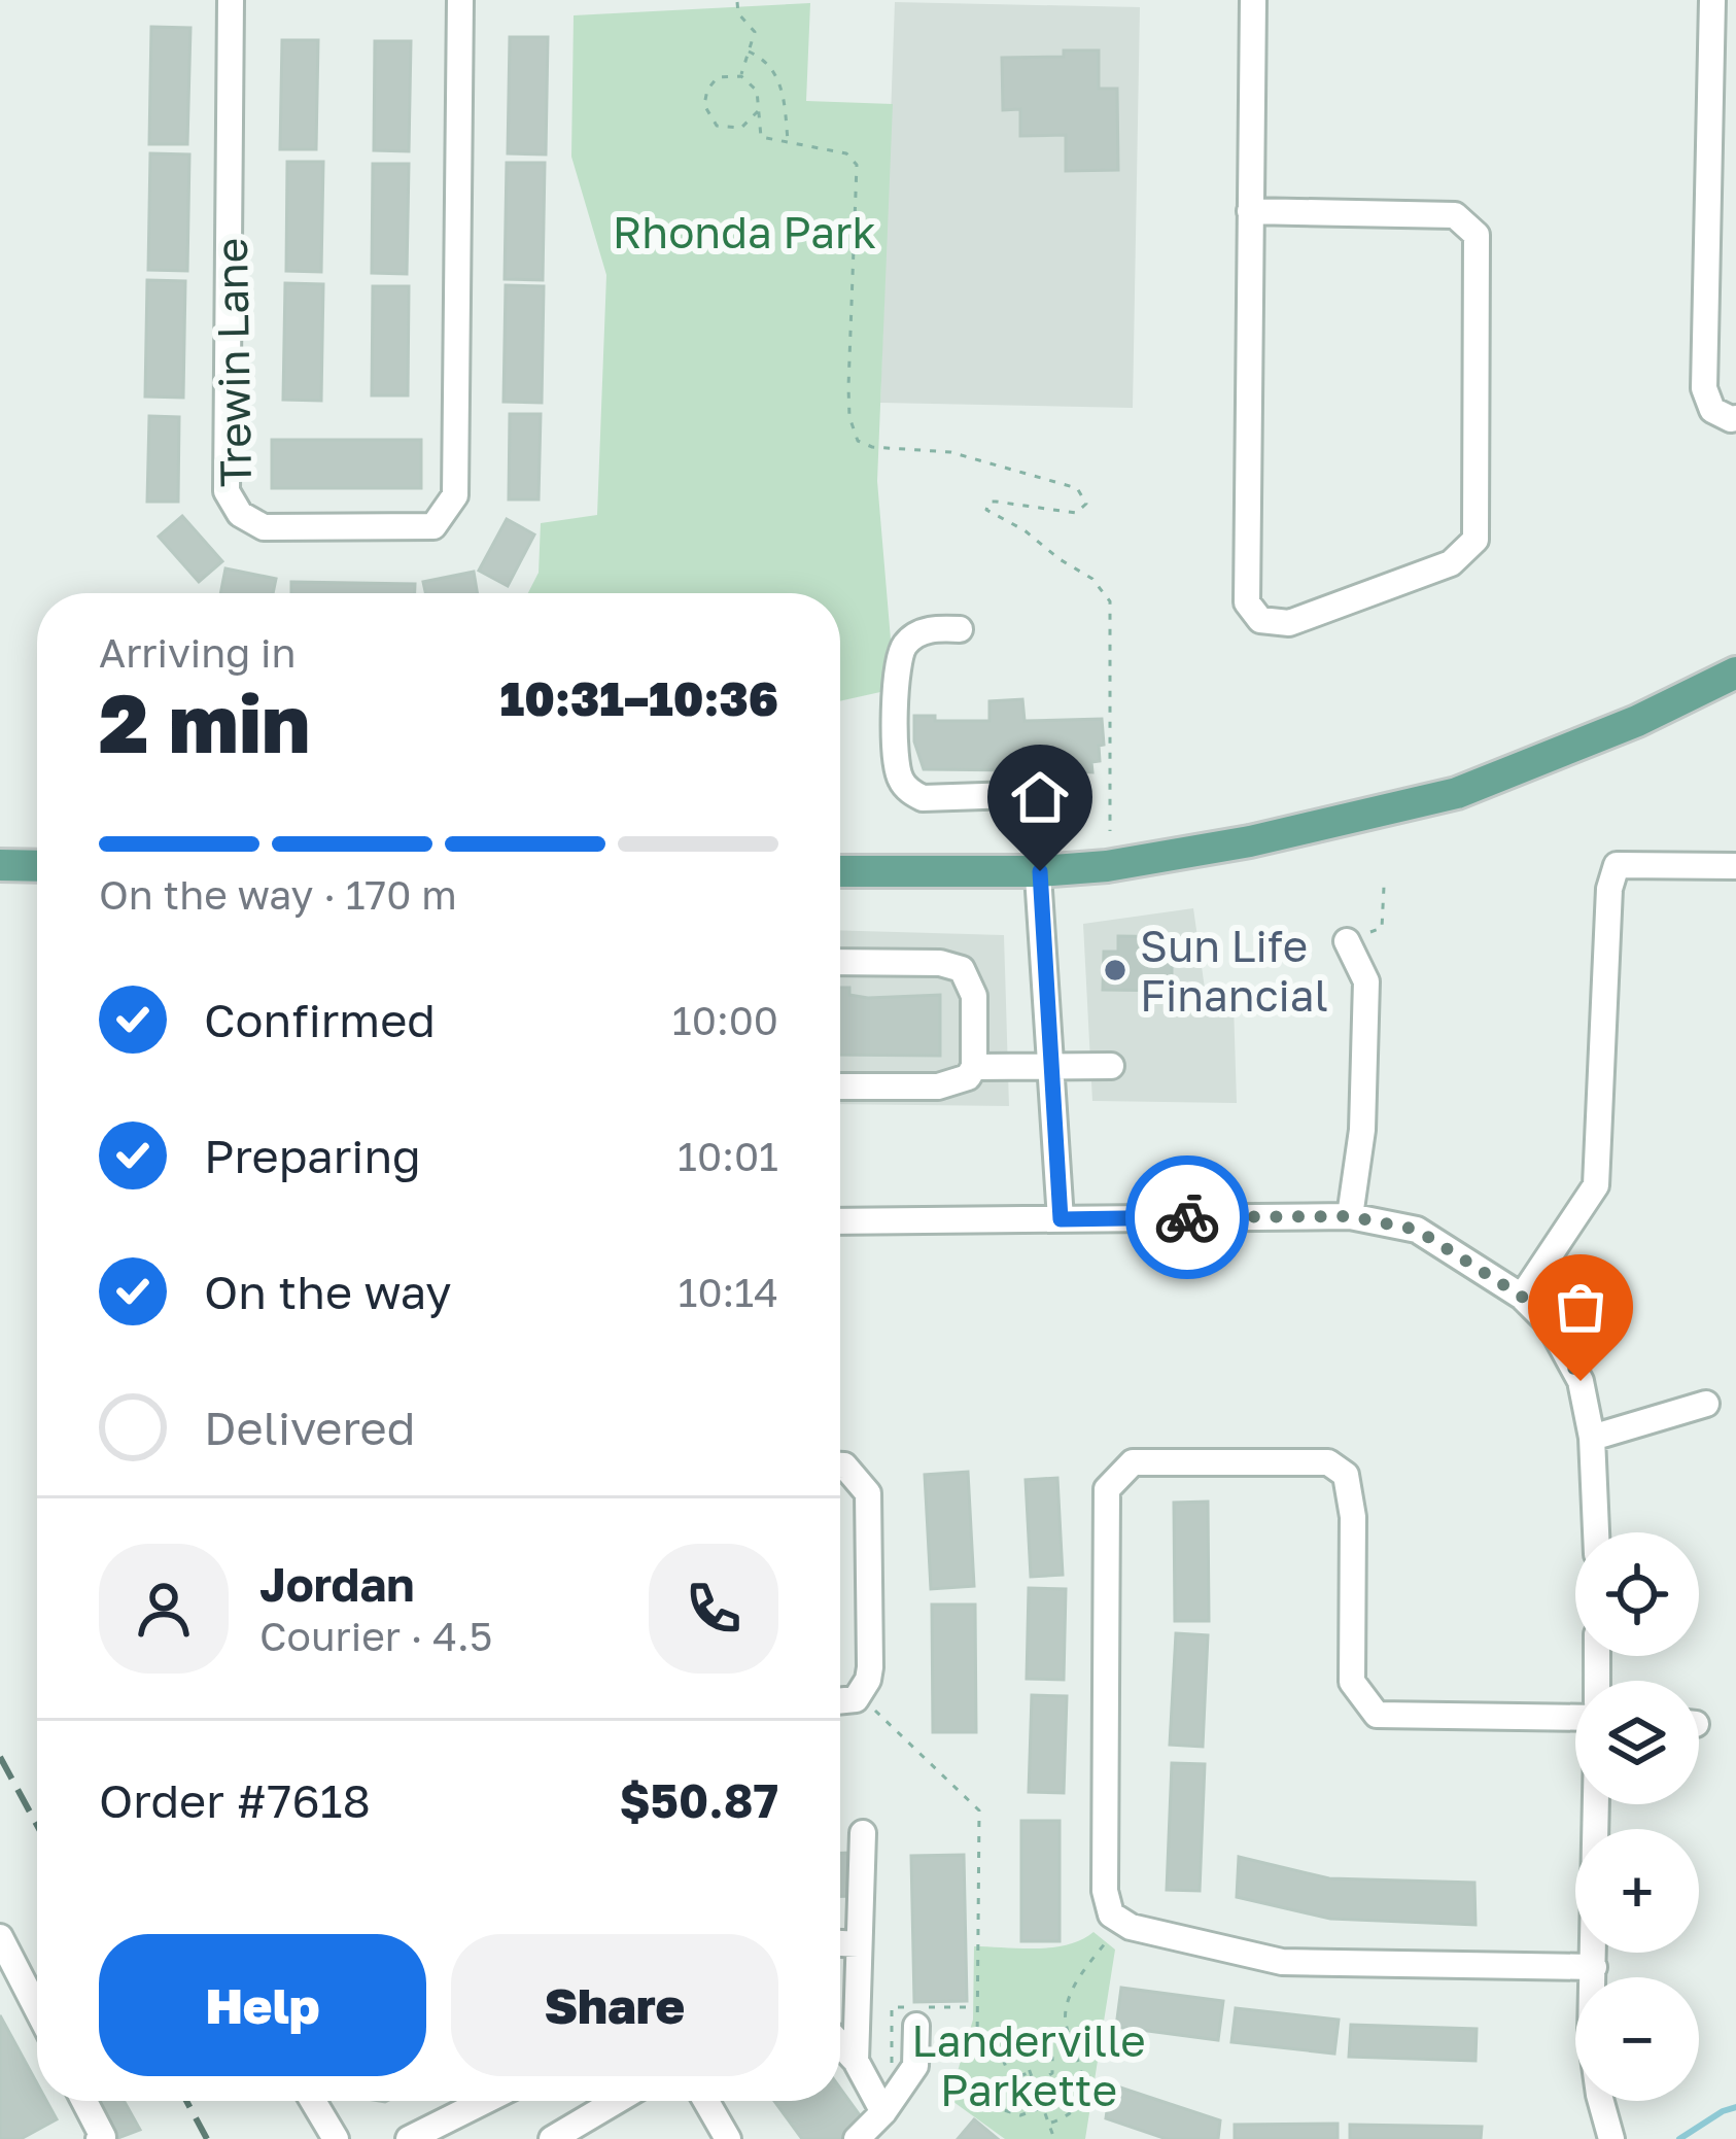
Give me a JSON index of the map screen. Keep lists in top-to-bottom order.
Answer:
{
  "streets": {
    "street": ["Trewin Lane"]
  },
  "parks": ["Rhonda Park", "Landerville Parkette"],
  "places": ["Sun Life Financial"],
  "page": {
    "heading": ["2 min", "Arriving in", "10:31–10:36"],
    "panel": [
      "Jordan",
      "Courier · 4.5",
      "Order #7618",
      "$50.87"
    ],
    "bar": "On the way · 170 m",
    "list": [
      ["Confirmed", "10:00"],
      ["Preparing", "10:01"],
      ["On the way", "10:14"],
      "Delivered"
    ],
    "map_buttons": ["+", "−"],
    "buttons": ["Help", "Share"]
  }
}
